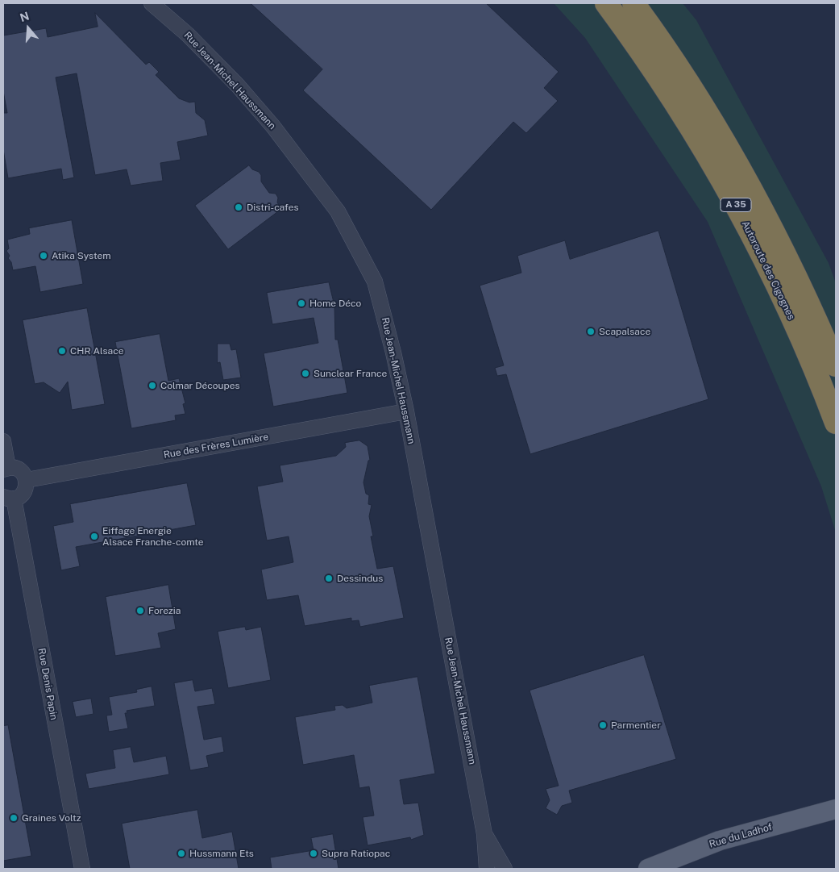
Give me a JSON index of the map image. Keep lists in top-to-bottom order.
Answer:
{
  "streets": {
    "highway": ["A 35", "Autoroute des Cigognes"],
    "main road": ["Rue du Ladhof"],
    "street": ["Rue Jean-Michel Haussmann", "Rue des Frères Lumière", "Rue Denis Papin"]
  },
  "crossings": [
    ["Rue Jean-Michel Haussmann", "Rue des Frères Lumière"]
  ],
  "places": [
    "Distri-cafes",
    "Atika System",
    "Home Déco",
    "Scapalsace",
    "CHR Alsace",
    "Sunclear France",
    "Colmar Découpes",
    "Eiffage Energie Alsace Franche-comte",
    "Dessindus",
    "Forezia",
    "Parmentier",
    "Graines Voltz",
    "Hussmann Ets",
    "Supra Ratiopac"
  ],
  "north": "top"
}
